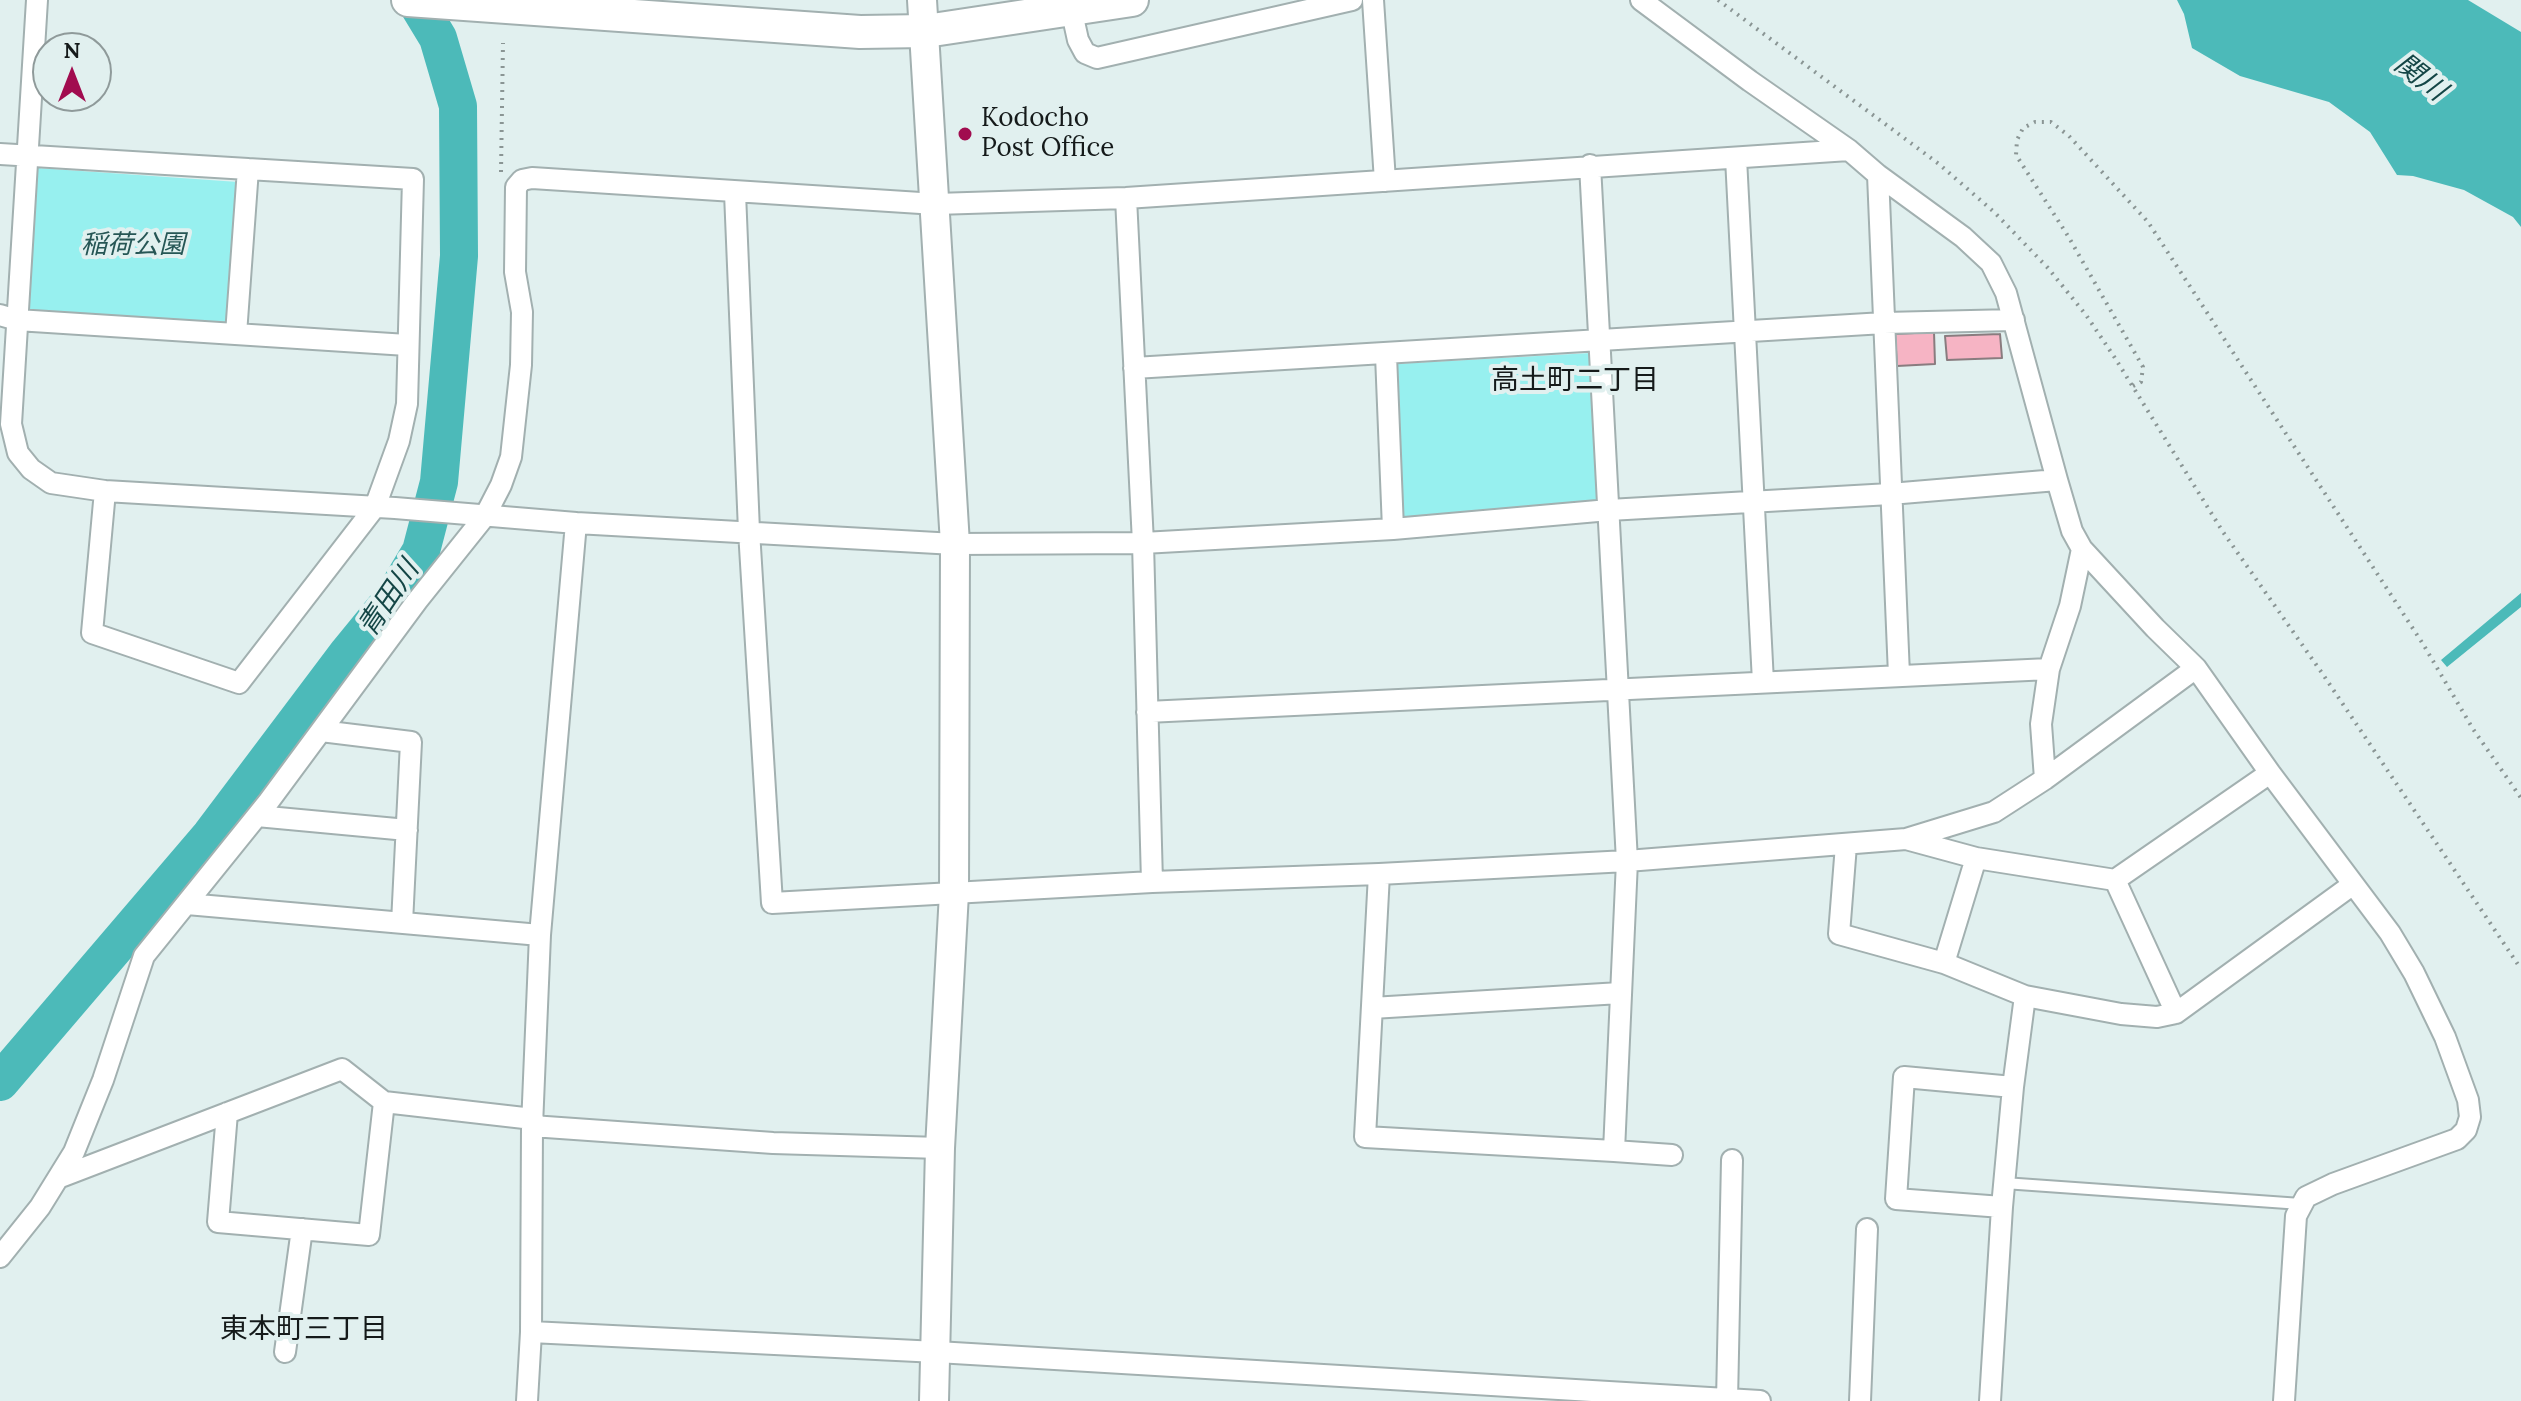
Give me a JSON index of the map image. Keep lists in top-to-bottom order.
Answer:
{
  "districts": ["高土町二丁目", "東本町三丁目"],
  "water": ["関川", "青田川"],
  "parks": ["稲荷公園"],
  "places": ["Kodocho Post Office"],
  "north": "top"
}
